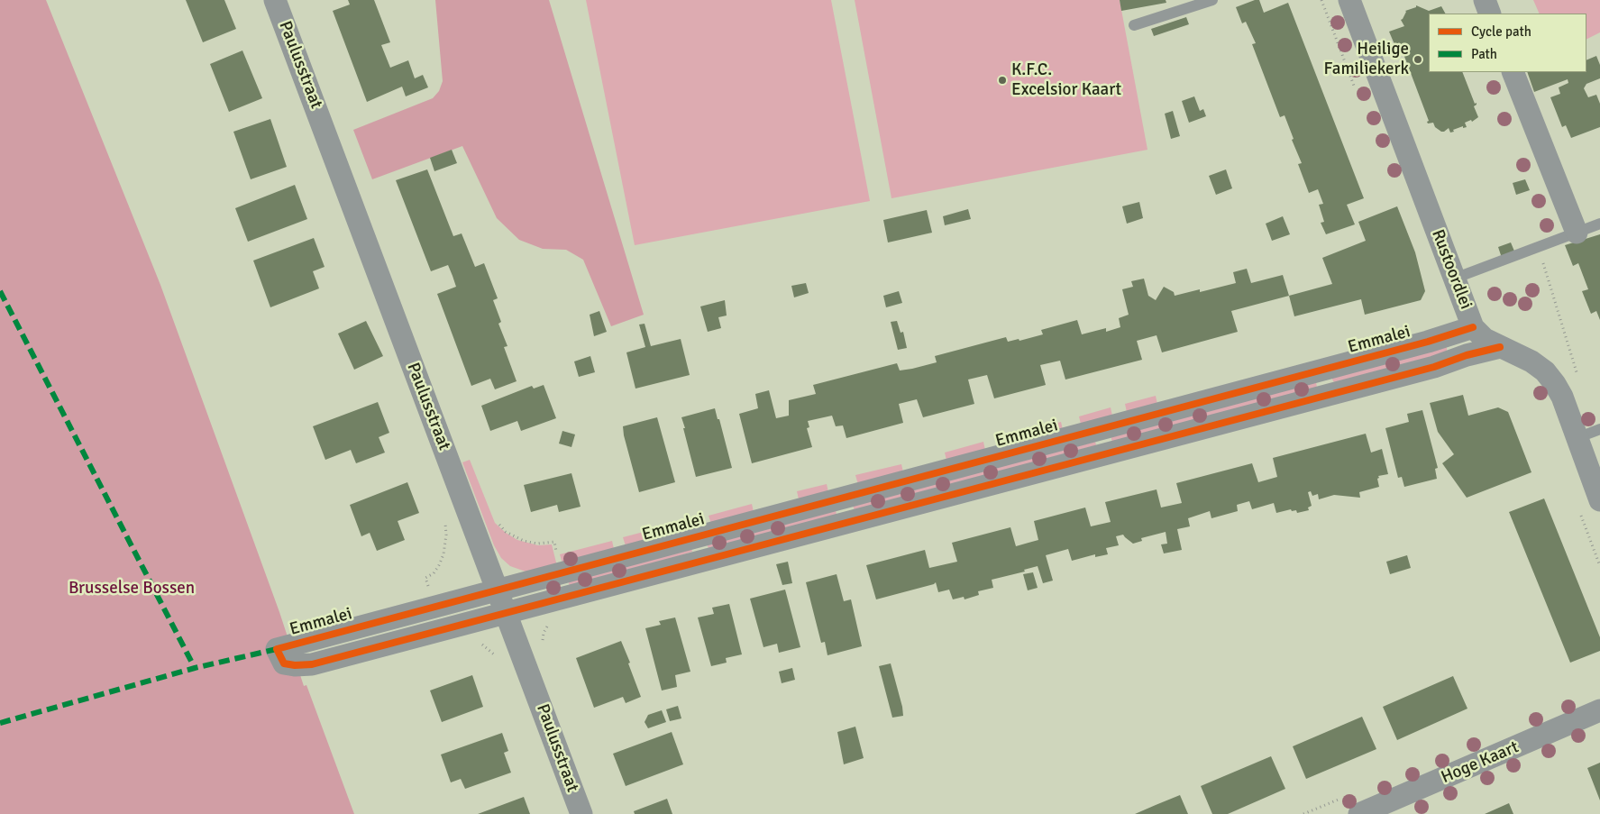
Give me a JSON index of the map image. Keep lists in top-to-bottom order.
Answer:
{
  "streets": {
    "street": [
      "Paulusstraat",
      "Rustoordlei",
      "Emmalei",
      "Hoge Kaart"
    ]
  },
  "crossings": [
    ["Paulusstraat", "Emmalei"],
    ["Rustoordlei", "Emmalei"]
  ],
  "parks": ["Brusselse Bossen"],
  "places": ["Heilige Familiekerk", "K.F.C. Excelsior Kaart"],
  "legend": ["Cycle path", "Path"]
}
